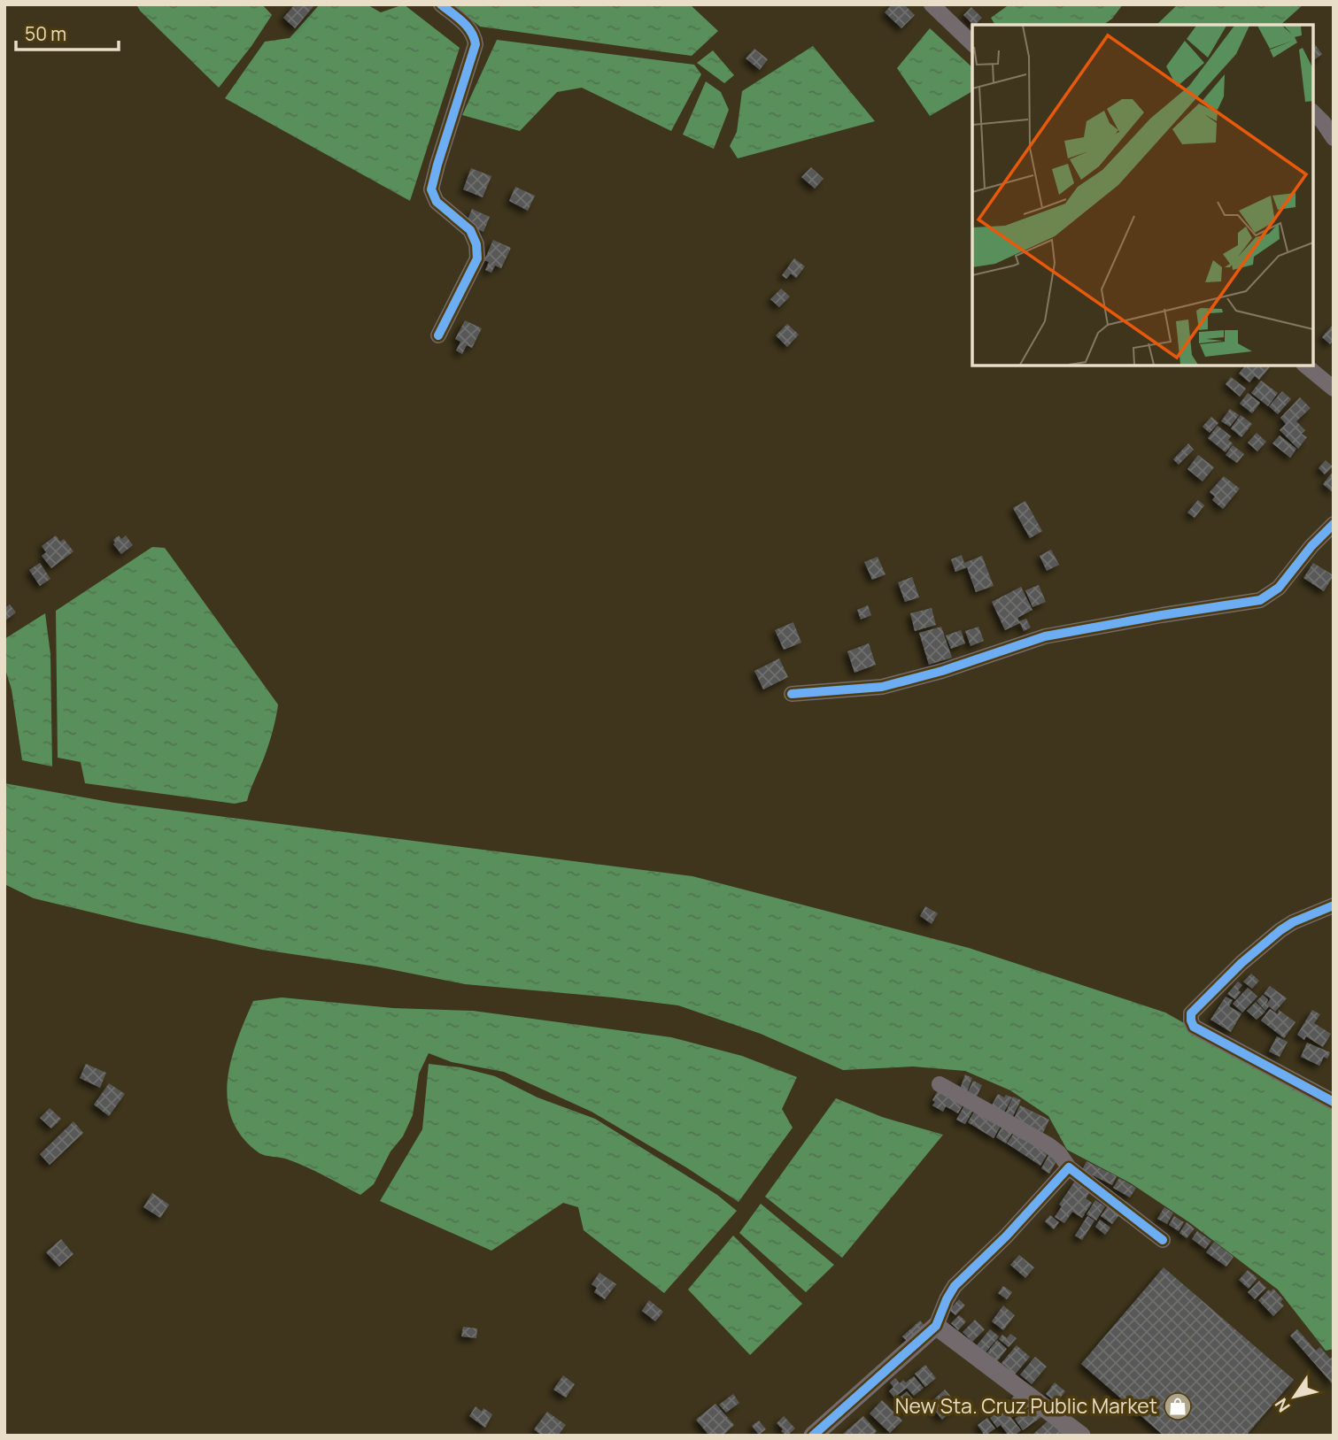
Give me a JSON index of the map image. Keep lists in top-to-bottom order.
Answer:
{
  "places": {
    "shop": ["New Sta. Cruz Public Market"]
  },
  "scale_bar": "50 m",
  "north": "bottom left"
}
